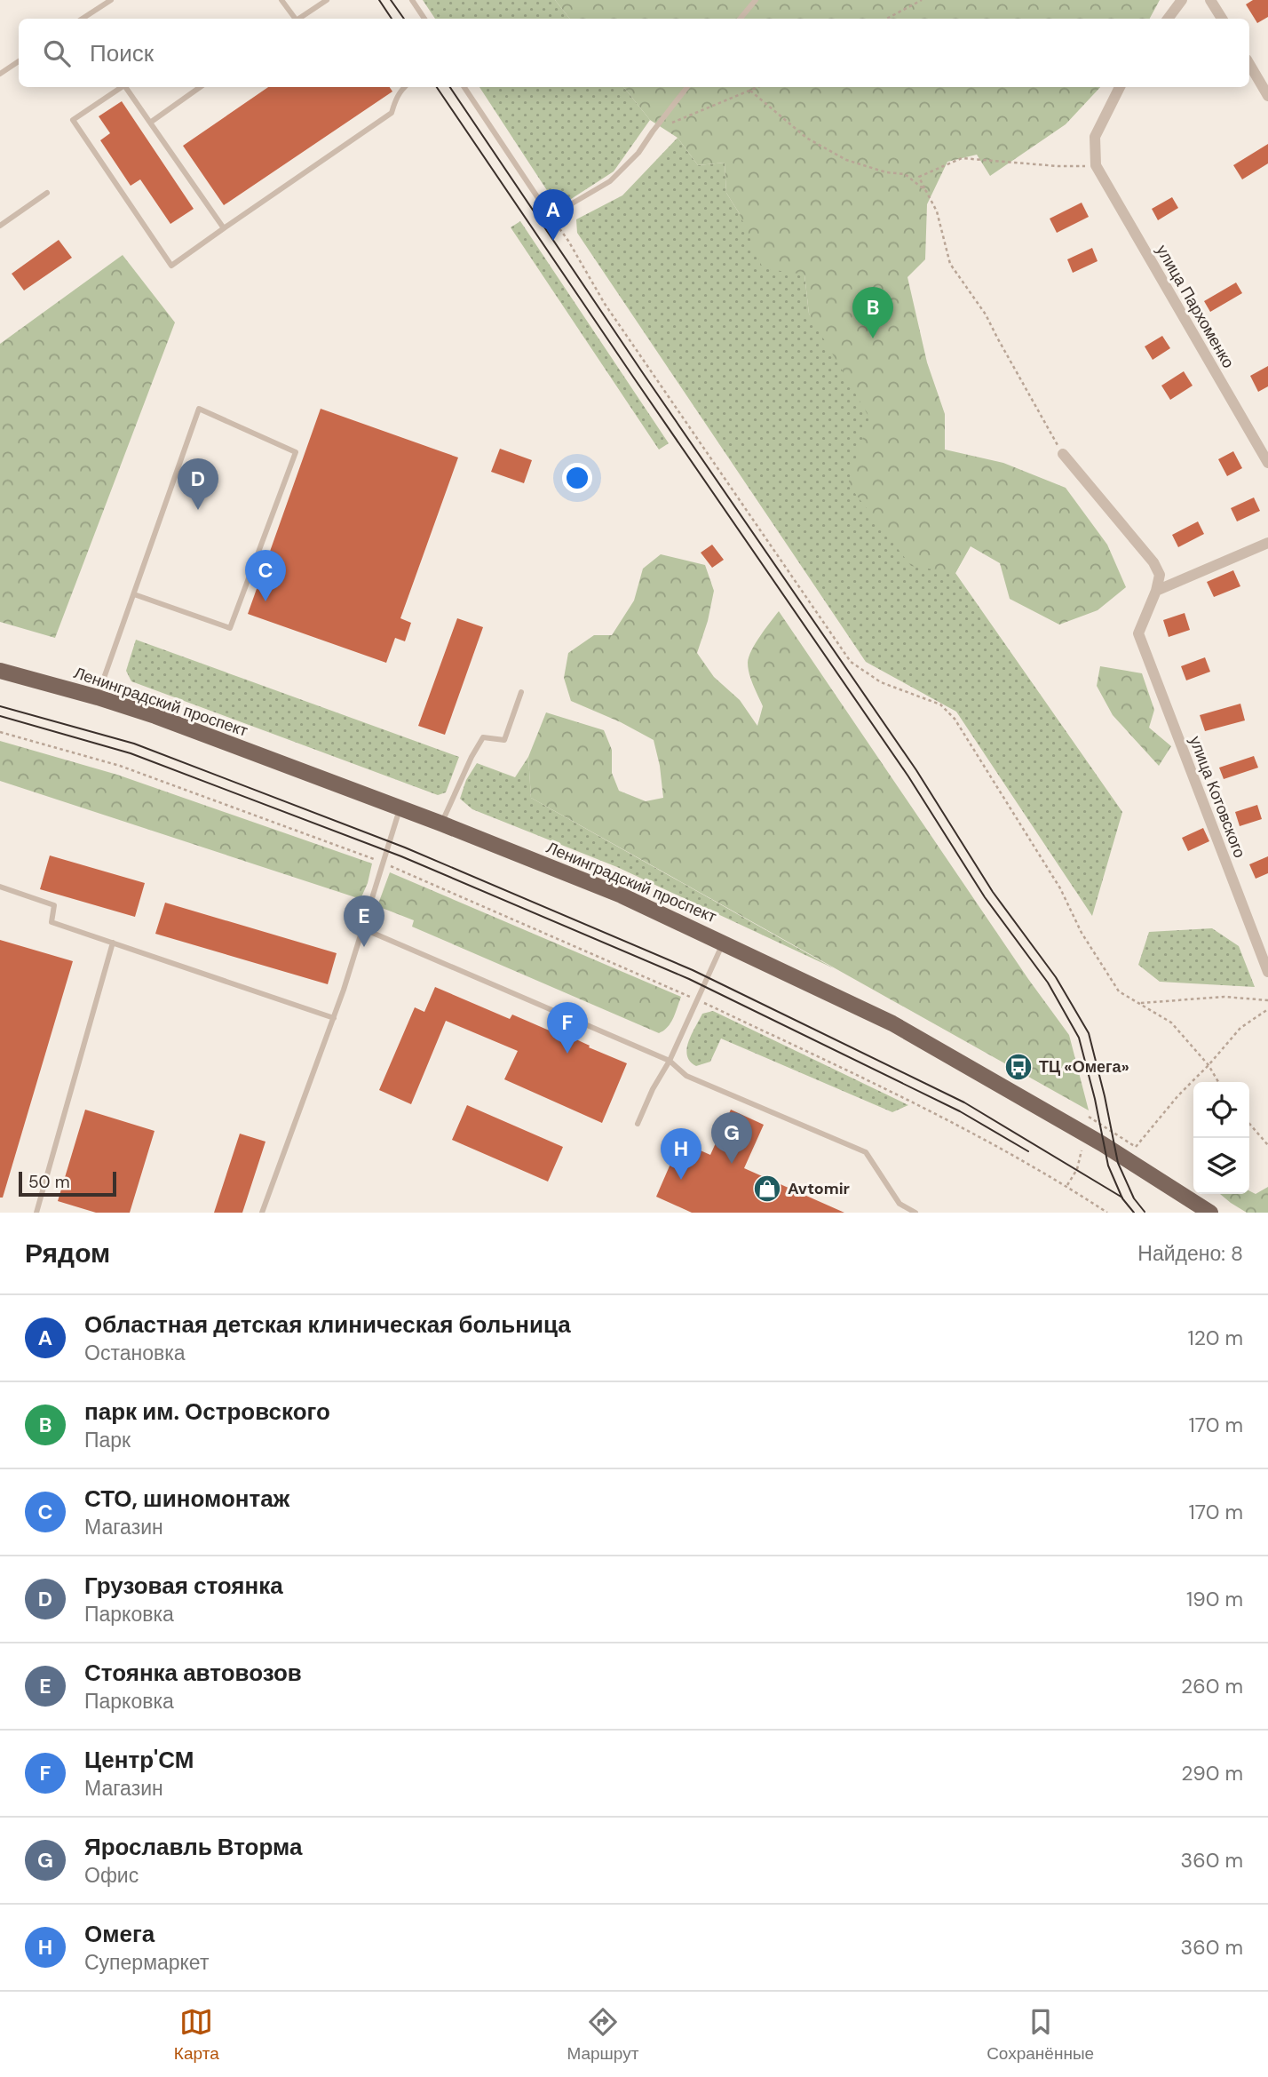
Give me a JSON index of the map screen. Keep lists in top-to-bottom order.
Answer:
{
  "streets": {
    "main road": ["Ленинградский проспект"],
    "street": ["улица Пархоменко", "улица Котовского"]
  },
  "places": {
    "bus stop": ["ТЦ «Омега»"],
    "shop": ["Avtomir"]
  },
  "scale_bar": "50 m",
  "page": {
    "search": "Поиск",
    "pins": [
      "A",
      "B",
      "D",
      "C",
      "E",
      "F",
      "G",
      "H"
    ],
    "scale": "50 m",
    "heading": ["Рядом", "Найдено: 8"],
    "list": [
      {
        "mark": "A",
        "name": "Областная детская клиническая больница",
        "note": "Остановка",
        "value": "120 m"
      },
      {
        "mark": "B",
        "name": "парк им. Островского",
        "note": "Парк",
        "value": "170 m"
      },
      {
        "mark": "C",
        "name": "СТО, шиномонтаж",
        "note": "Магазин",
        "value": "170 m"
      },
      {
        "mark": "D",
        "name": "Грузовая стоянка",
        "note": "Парковка",
        "value": "190 m"
      },
      {
        "mark": "E",
        "name": "Стоянка автовозов",
        "note": "Парковка",
        "value": "260 m"
      },
      {
        "mark": "F",
        "name": "Центр'СМ",
        "note": "Магазин",
        "value": "290 m"
      },
      {
        "mark": "G",
        "name": "Ярославль Вторма",
        "note": "Офис",
        "value": "360 m"
      },
      {
        "mark": "H",
        "name": "Омега",
        "note": "Супермаркет",
        "value": "360 m"
      }
    ],
    "nav": ["Карта", "Маршрут", "Сохранённые"]
  }
}
